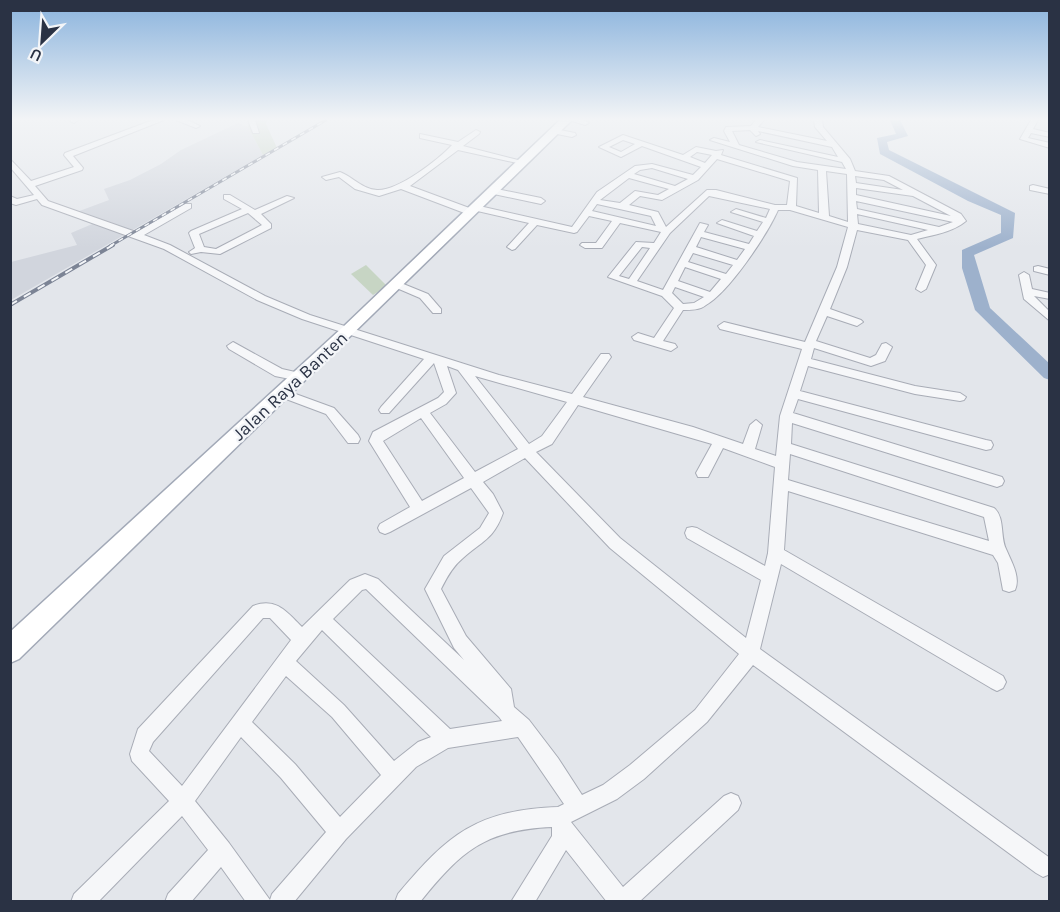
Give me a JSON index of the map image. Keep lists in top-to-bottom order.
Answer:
{
  "streets": {
    "main road": ["Jalan Raya Banten"]
  },
  "north": "bottom left"
}
